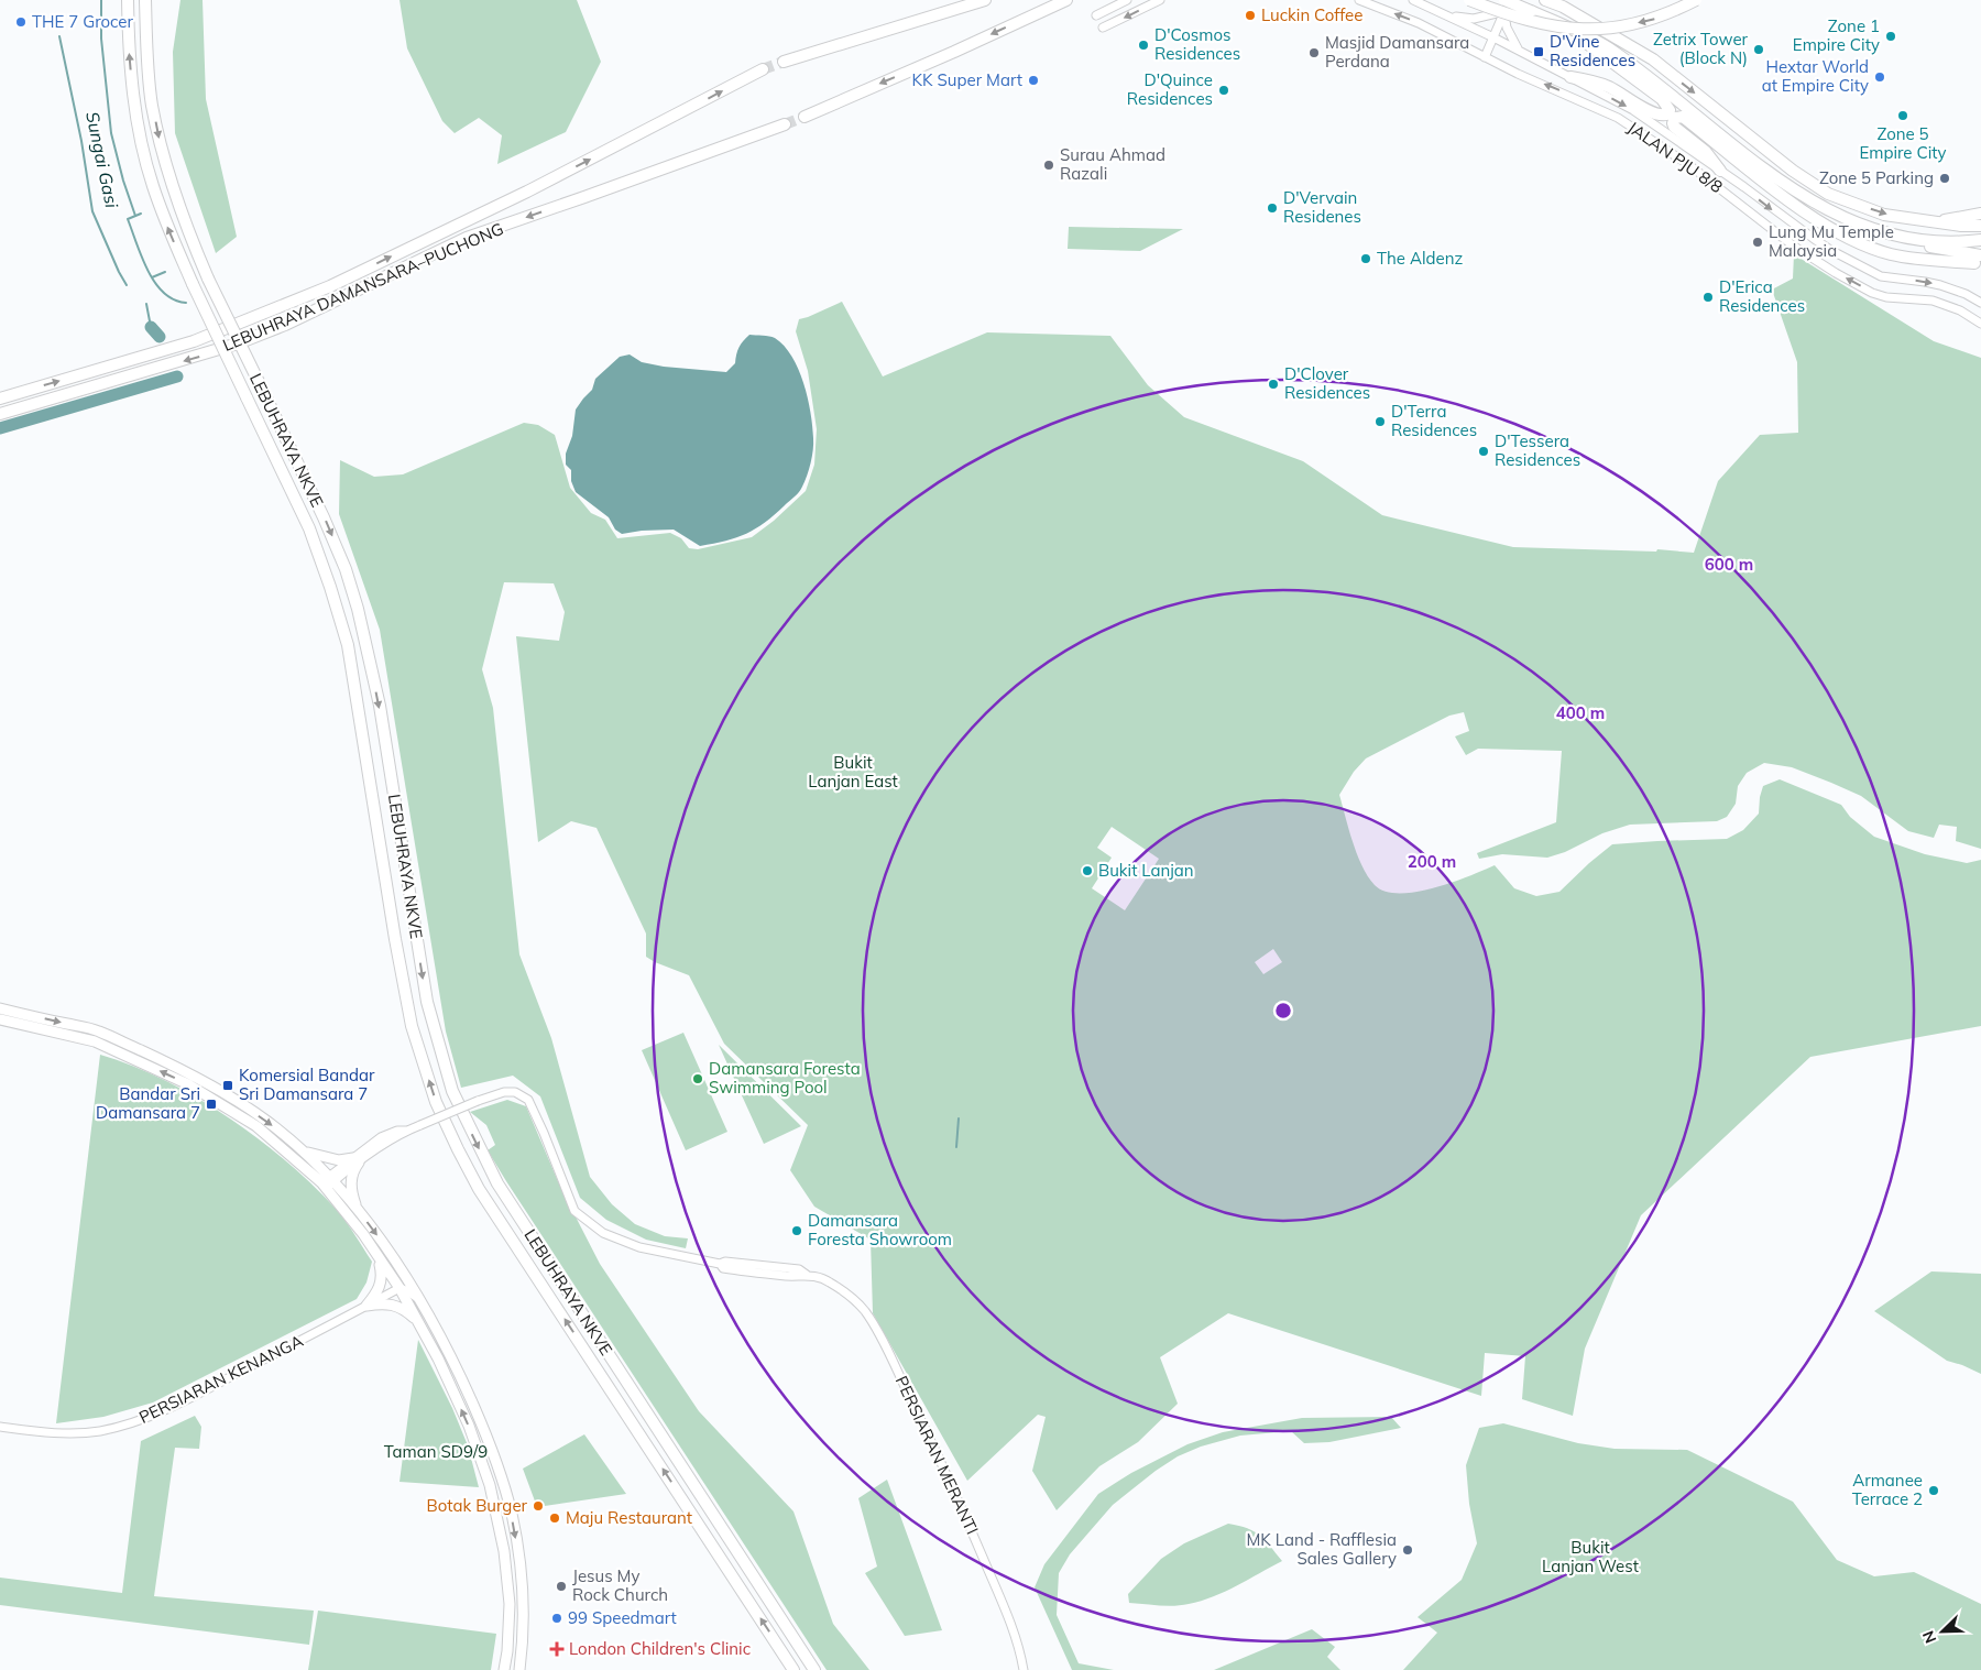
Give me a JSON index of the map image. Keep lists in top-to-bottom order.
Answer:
{
  "streets": {
    "highway": ["LEBUHRAYA DAMANSARA–PUCHONG", "LEBUHRAYA NKVE"],
    "street": ["JALAN PJU 8/8", "PERSIARAN KENANGA", "PERSIARAN MERANTI"]
  },
  "water": ["Sungai Gasi"],
  "parks": ["Bukit Lanjan East", "Taman SD9/9", "Bukit Lanjan West"],
  "places": {
    "other": [
      "Luckin Coffee",
      "THE 7 Grocer",
      "Zone 1 Empire City",
      "D'Cosmos Residences",
      "Zetrix Tower (Block N)",
      "Masjid Damansara Perdana",
      "Hextar World at Empire City",
      "KK Super Mart",
      "D'Quince Residences",
      "Zone 5 Empire City",
      "Surau Ahmad Razali",
      "Zone 5 Parking",
      "D'Vervain Residenes",
      "Lung Mu Temple Malaysia",
      "The Aldenz",
      "D'Erica Residences",
      "D'Clover Residences",
      "D'Terra Residences",
      "D'Tessera Residences",
      "Bukit Lanjan",
      "Damansara Foresta Swimming Pool",
      "Damansara Foresta Showroom",
      "Armanee Terrace 2",
      "Botak Burger",
      "Maju Restaurant",
      "MK Land - Rafflesia Sales Gallery",
      "Jesus My Rock Church",
      "99 Speedmart"
    ],
    "transit": ["D'Vine Residences", "Komersial Bandar Sri Damansara 7", "Bandar Sri Damansara 7"],
    "health": ["London Children's Clinic"]
  },
  "north": "bottom left",
  "rings": ["600 m", "400 m", "200 m"]
}
